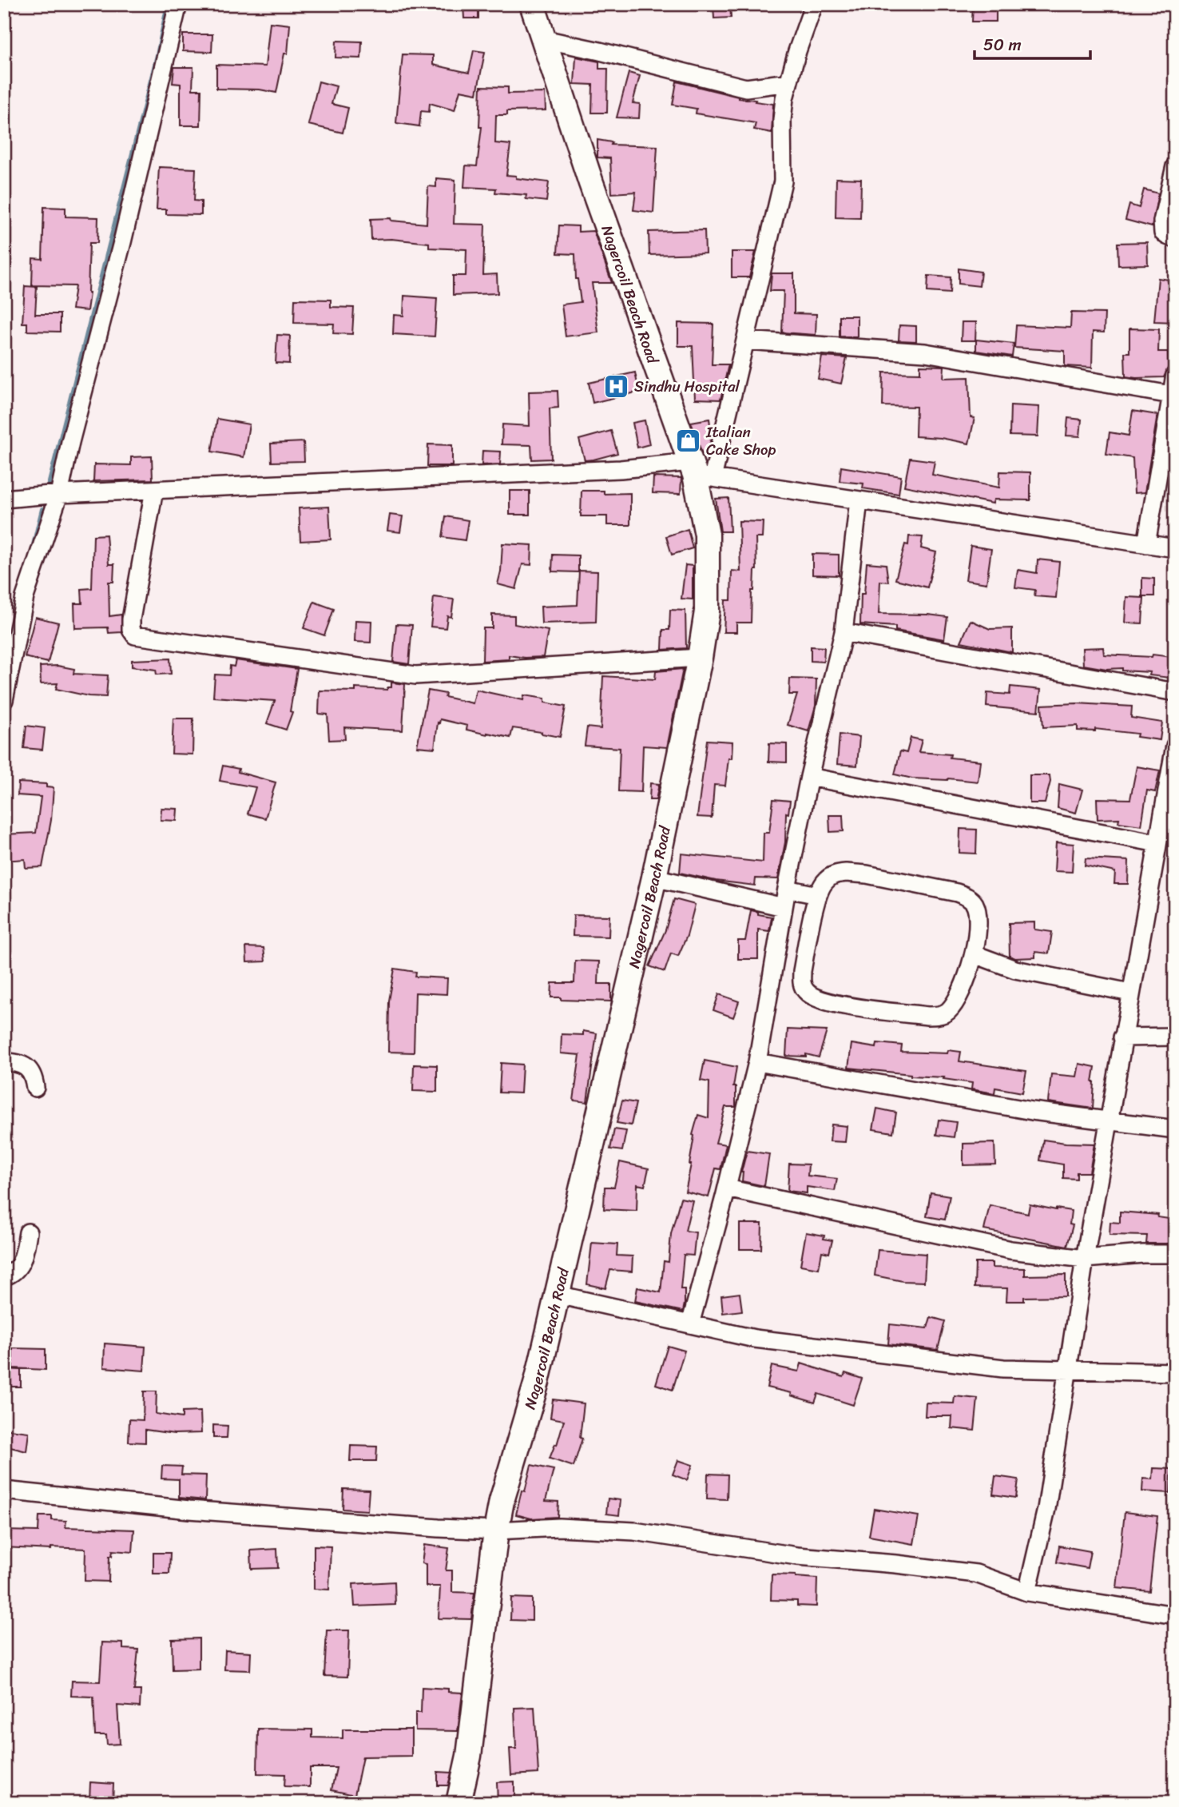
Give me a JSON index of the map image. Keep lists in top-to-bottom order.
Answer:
{
  "streets": {
    "main road": ["Nagercoil Beach Road"]
  },
  "places": {
    "hospital": ["Sindhu Hospital"],
    "shop": ["Italian Cake Shop"]
  },
  "scale_bar": "50 m"
}
